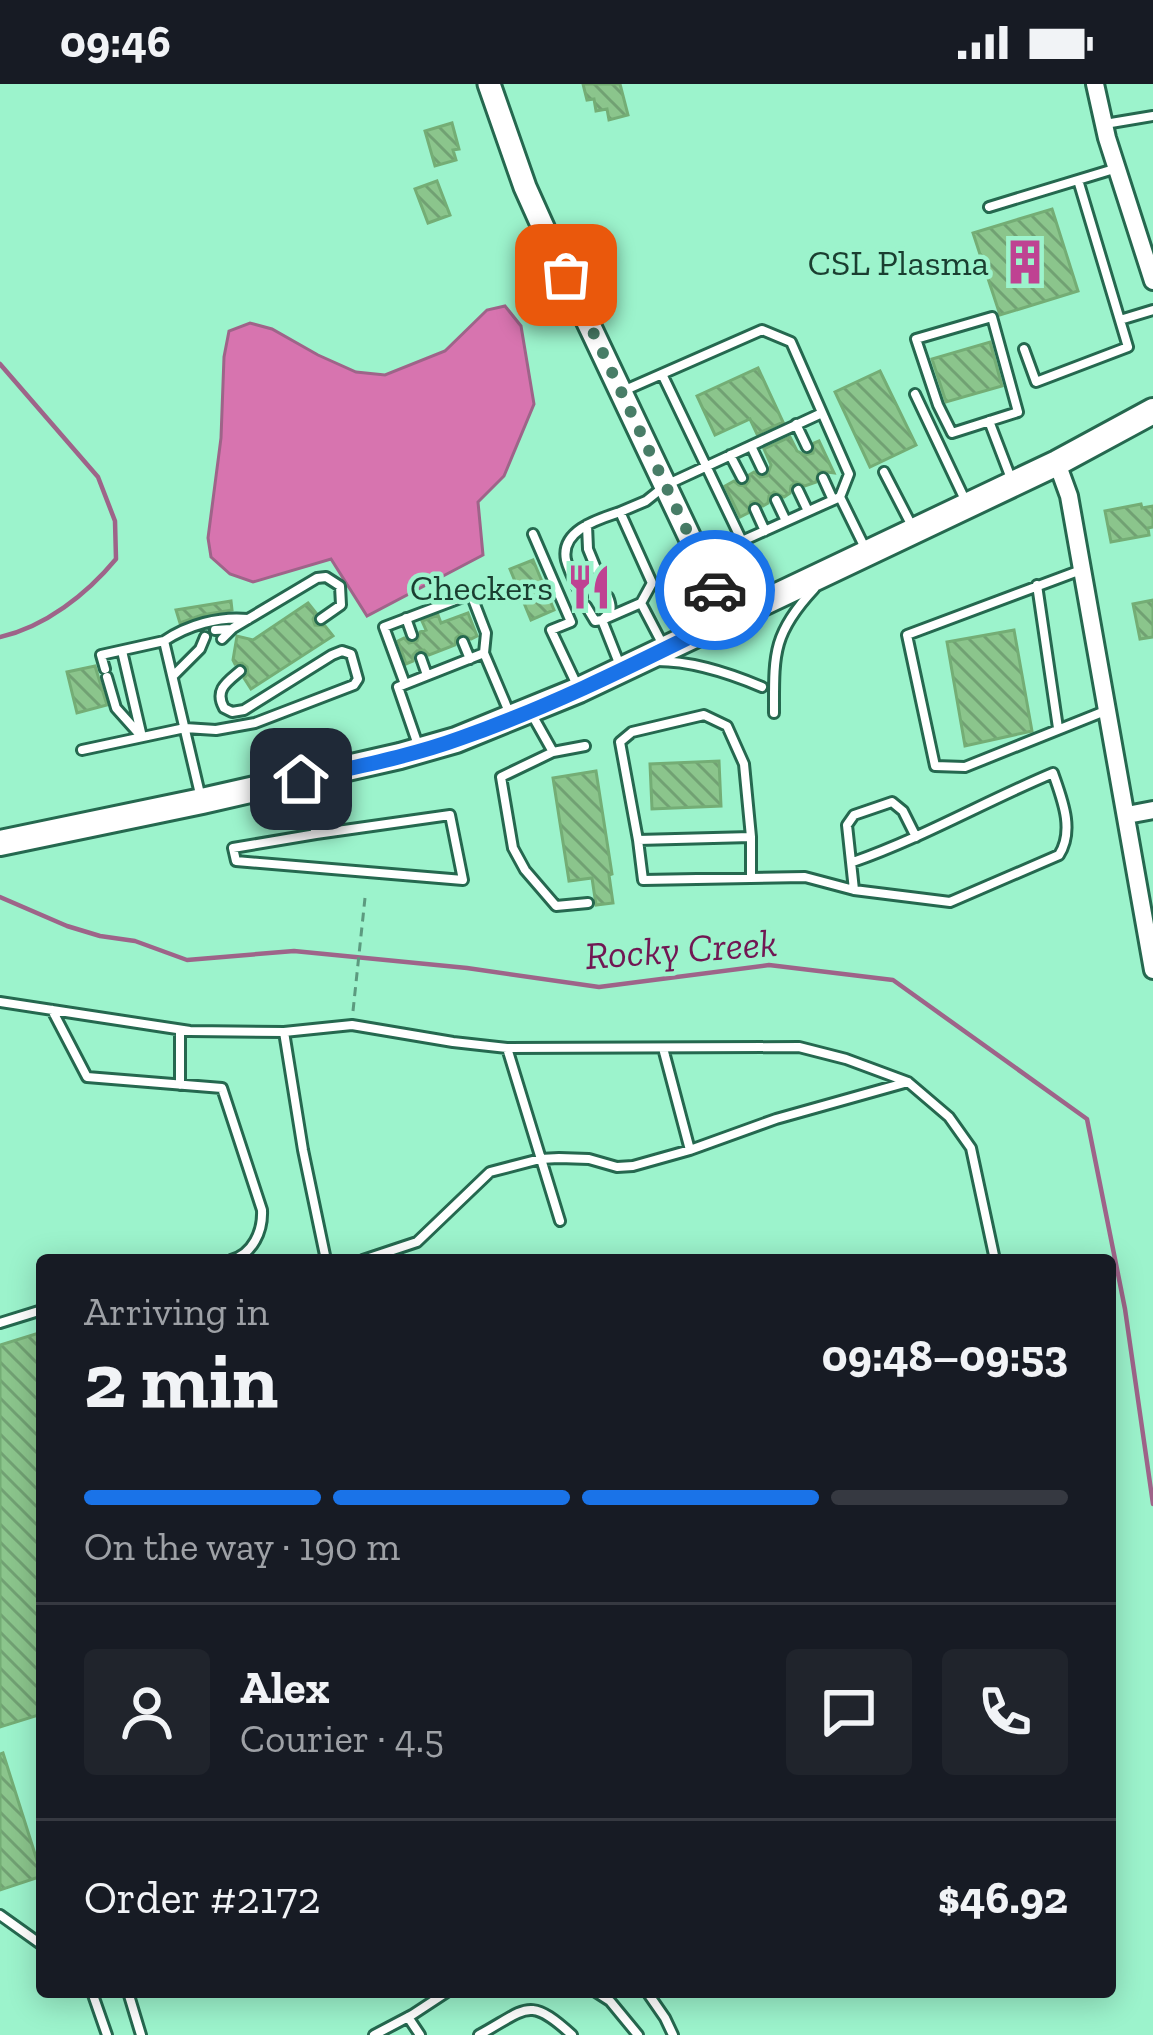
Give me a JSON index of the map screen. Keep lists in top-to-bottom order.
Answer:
{
  "water": ["Rocky Creek"],
  "places": {
    "building": ["CSL Plasma"],
    "restaurant": ["Checkers"]
  },
  "page": {
    "status": "09:46",
    "heading": ["2 min", "Arriving in", "09:48–09:53"],
    "panel": [
      "Alex",
      "Courier · 4.5",
      "Order #2172",
      "$46.92"
    ],
    "bar": "On the way · 190 m"
  }
}
